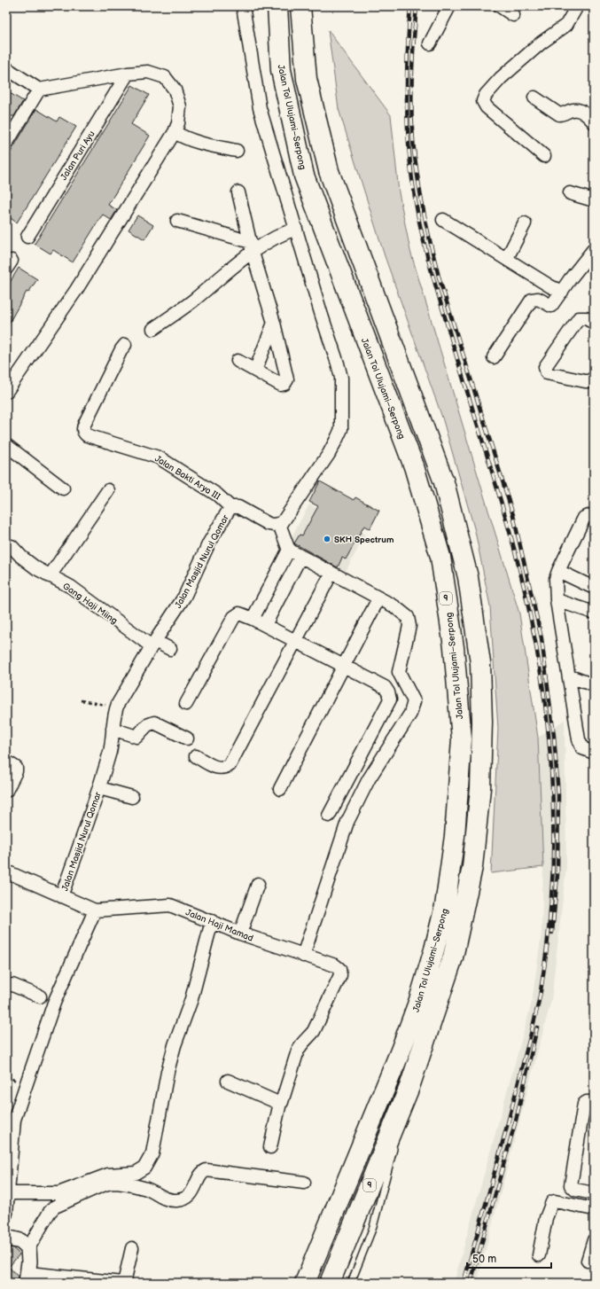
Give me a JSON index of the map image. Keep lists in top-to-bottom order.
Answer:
{
  "streets": {
    "highway": ["Jalan Tol Ulujami–Serpong", "9"],
    "street": [
      "Jalan Puri Ayu",
      "Jalan Bakti Arya III",
      "Jalan Masjid Nurul Qomar",
      "Gang Haji Miing",
      "Jalan Haji Mamad"
    ]
  },
  "crossings": [
    ["Jalan Bakti Arya III", "Jalan Masjid Nurul Qomar"],
    ["Jalan Masjid Nurul Qomar", "Gang Haji Miing"],
    ["Jalan Masjid Nurul Qomar", "Jalan Haji Mamad"]
  ],
  "places": ["SKH Spectrum"],
  "scale_bar": "50 m"
}
